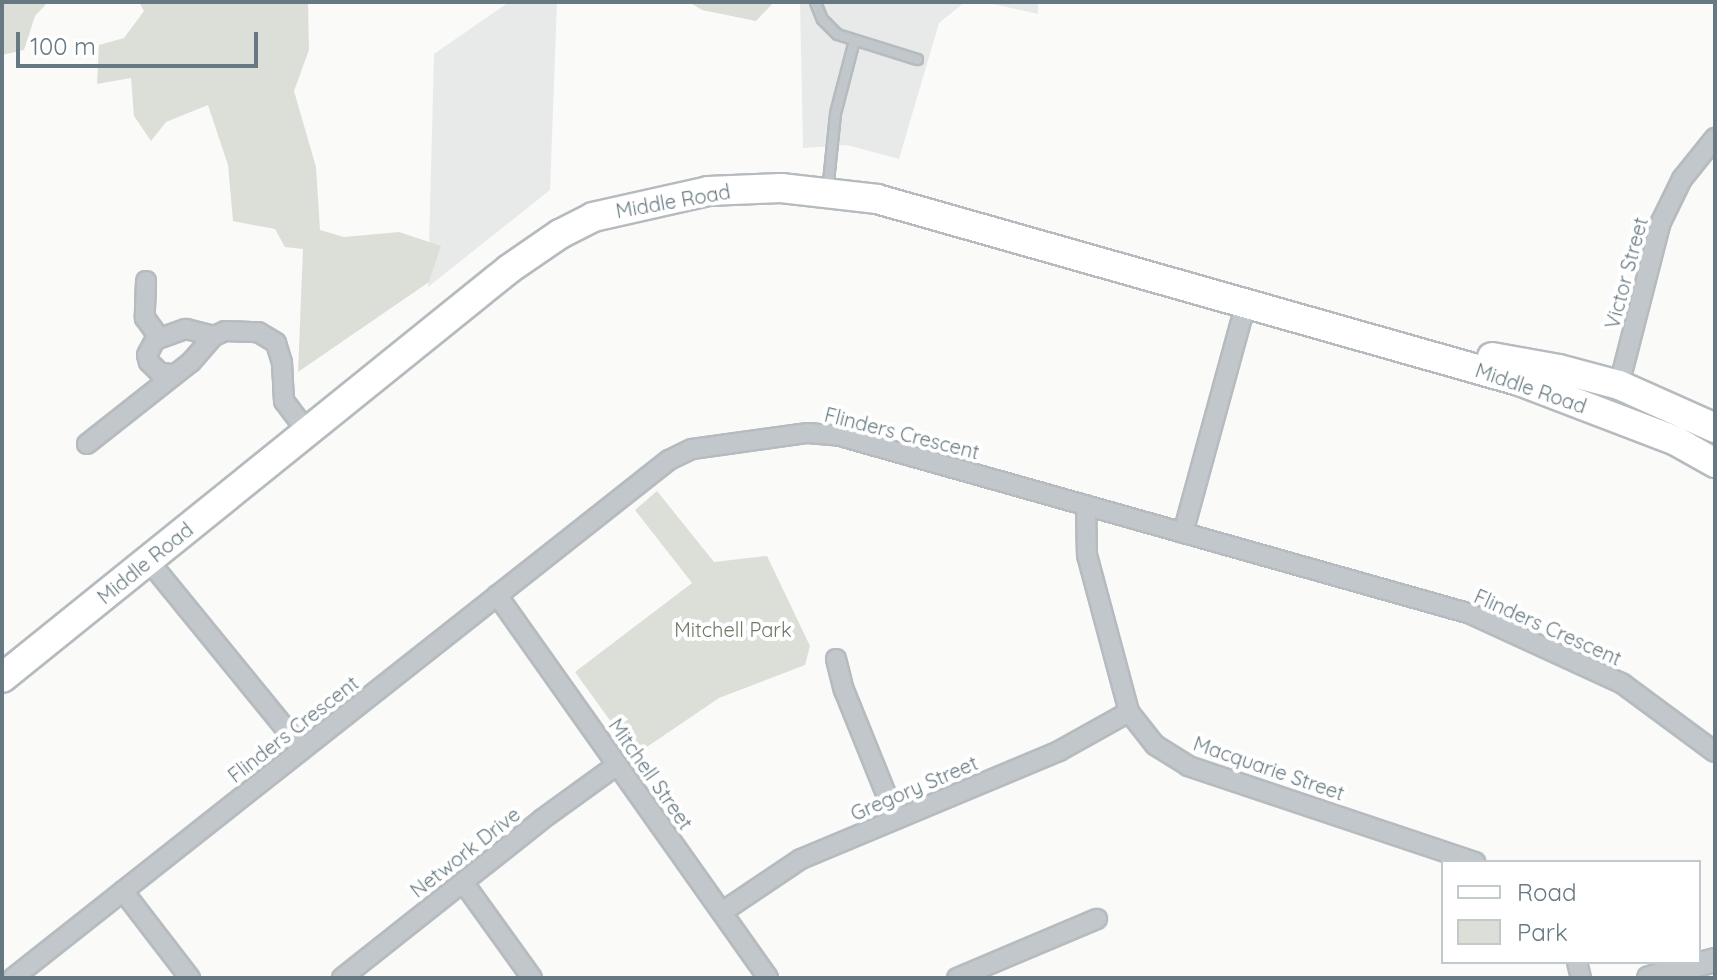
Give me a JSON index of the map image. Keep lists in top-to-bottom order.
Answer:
{
  "streets": {
    "main road": ["Middle Road"],
    "street": [
      "Victor Street",
      "Flinders Crescent",
      "Macquarie Street",
      "Mitchell Street",
      "Gregory Street",
      "Network Drive"
    ]
  },
  "crossings": [
    ["Middle Road", "Victor Street"],
    ["Flinders Crescent", "Macquarie Street"],
    ["Flinders Crescent", "Mitchell Street"],
    ["Macquarie Street", "Gregory Street"],
    ["Mitchell Street", "Gregory Street"],
    ["Mitchell Street", "Network Drive"]
  ],
  "parks": ["Mitchell Park"],
  "legend": ["Road", "Park"],
  "scale_bar": "100 m"
}
